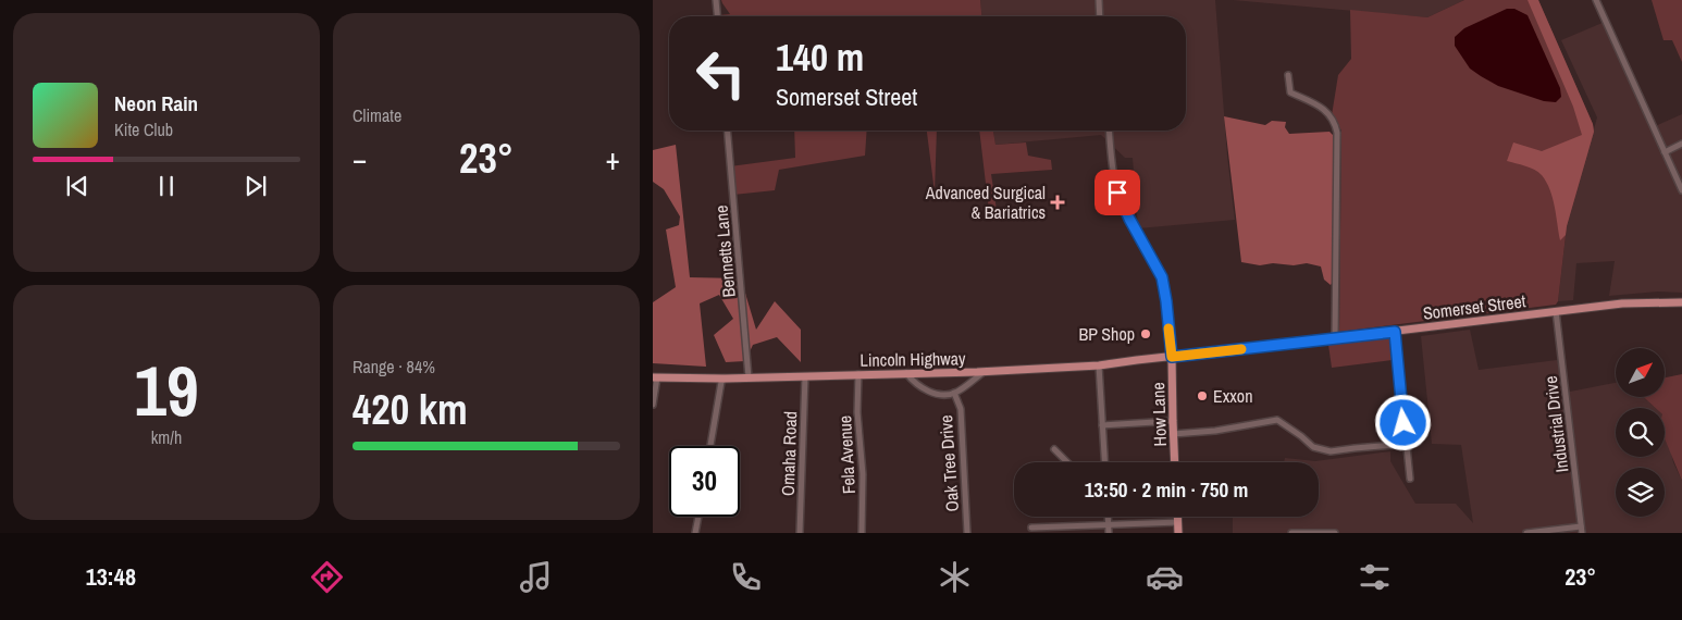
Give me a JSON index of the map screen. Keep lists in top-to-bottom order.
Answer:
{
  "streets": {
    "main road": ["Somerset Street", "Lincoln Highway", "How Lane"],
    "street": [
      "Bennetts Lane",
      "Industrial Drive",
      "Omaha Road",
      "Fela Avenue",
      "Oak Tree Drive"
    ]
  },
  "crossings": [
    ["Bennetts Lane", "Lincoln Highway"],
    ["Somerset Street", "Lincoln Highway"],
    ["Somerset Street", "How Lane"],
    ["Somerset Street", "Industrial Drive"],
    ["Lincoln Highway", "How Lane"],
    ["Lincoln Highway", "Omaha Road"],
    ["Lincoln Highway", "Fela Avenue"],
    ["Lincoln Highway", "Oak Tree Drive"]
  ],
  "places": {
    "health": ["Advanced Surgical & Bariatrics"],
    "other": ["BP Shop", "Exxon"]
  },
  "north": "top right",
  "page": {
    "tile": [
      "Climate",
      ["19", "km/h"],
      ["Range · 84%", "420 km"]
    ],
    "turn": ["140 m", "Somerset Street"],
    "song": ["Neon Rain", "Kite Club"],
    "heat": ["−", "23°", "+"],
    "limit": "30",
    "trip": "13:50 · 2 min · 750 m",
    "tabs": ["13:48", "23°"]
  }
}
